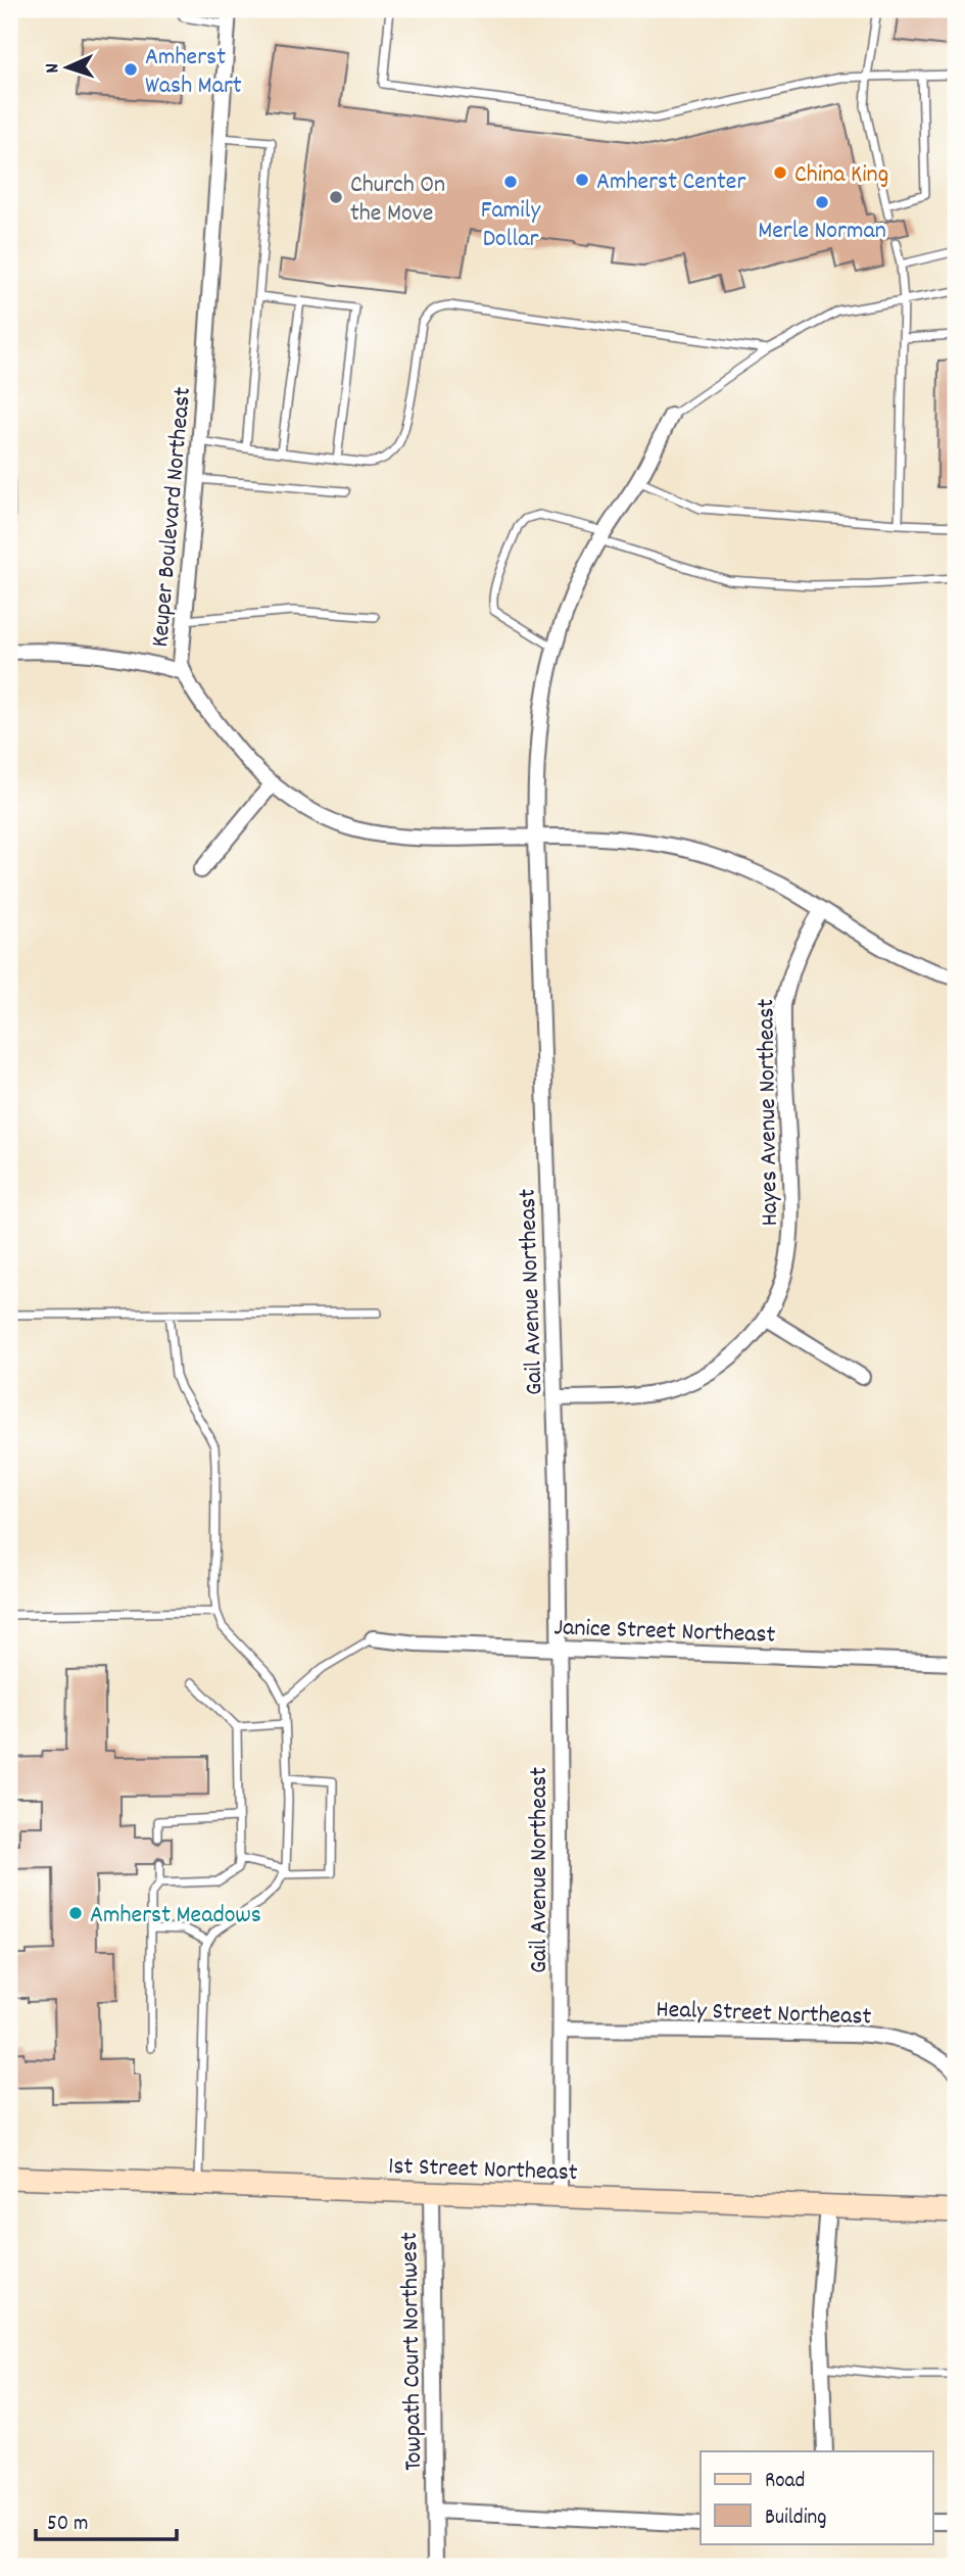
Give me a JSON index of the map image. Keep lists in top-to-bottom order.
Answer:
{
  "streets": {
    "main road": ["1st Street Northeast"],
    "street": [
      "Keuper Boulevard Northeast",
      "Hayes Avenue Northeast",
      "Gail Avenue Northeast",
      "Janice Street Northeast",
      "Healy Street Northeast",
      "Towpath Court Northwest"
    ]
  },
  "crossings": [
    ["Keuper Boulevard Northeast", "Hayes Avenue Northeast"],
    ["Keuper Boulevard Northeast", "Gail Avenue Northeast"],
    ["Hayes Avenue Northeast", "Gail Avenue Northeast"],
    ["Gail Avenue Northeast", "Janice Street Northeast"],
    ["Gail Avenue Northeast", "Healy Street Northeast"],
    ["Gail Avenue Northeast", "1st Street Northeast"],
    ["1st Street Northeast", "Towpath Court Northwest"]
  ],
  "places": [
    "Amherst Wash Mart",
    "China King",
    "Amherst Center",
    "Family Dollar",
    "Church On the Move",
    "Merle Norman",
    "Amherst Meadows"
  ],
  "legend": ["Road", "Building"],
  "scale_bar": "50 m",
  "north": "left"
}
